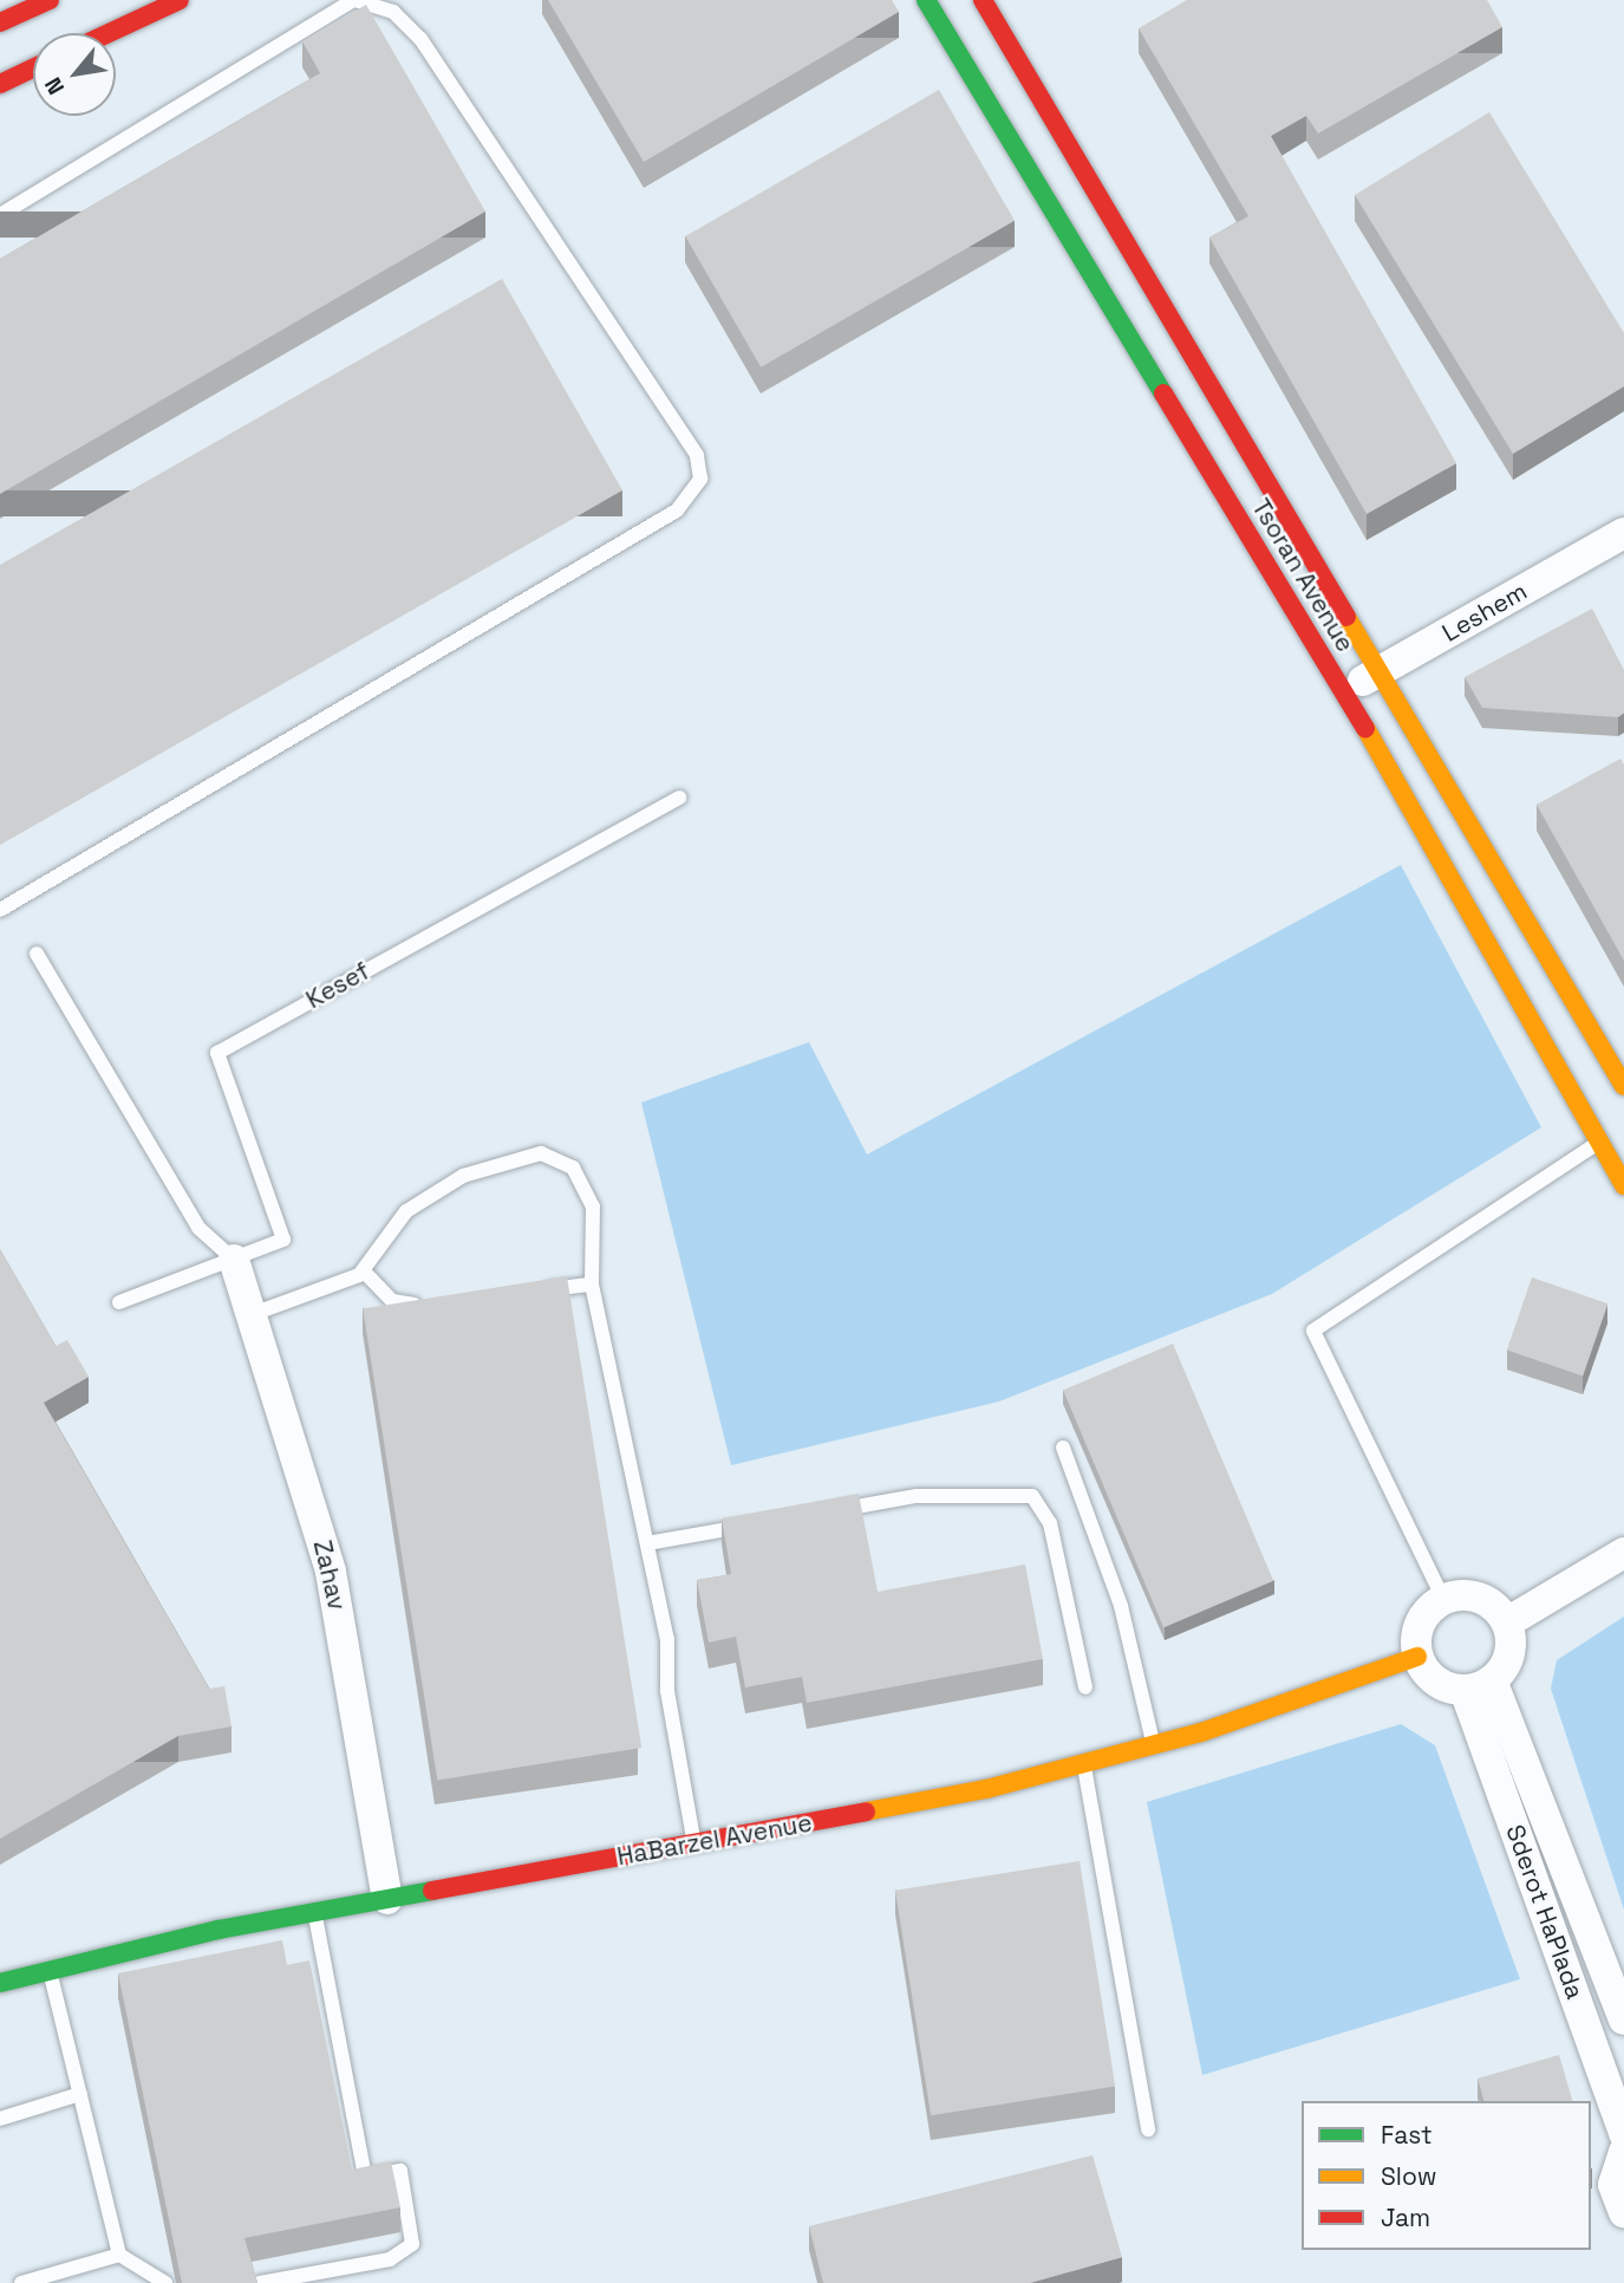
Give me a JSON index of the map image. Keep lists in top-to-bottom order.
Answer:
{
  "streets": {
    "street": [
      "Tsoran Avenue",
      "Leshem",
      "Zahav",
      "HaBarzel Avenue",
      "Sderot HaPlada"
    ],
    "lane": ["Kesef"]
  },
  "crossings": [
    ["Tsoran Avenue", "Leshem"],
    ["Kesef", "Zahav"],
    ["Zahav", "HaBarzel Avenue"],
    ["HaBarzel Avenue", "Sderot HaPlada"]
  ],
  "legend": ["Fast", "Slow", "Jam"],
  "north": "bottom left"
}
